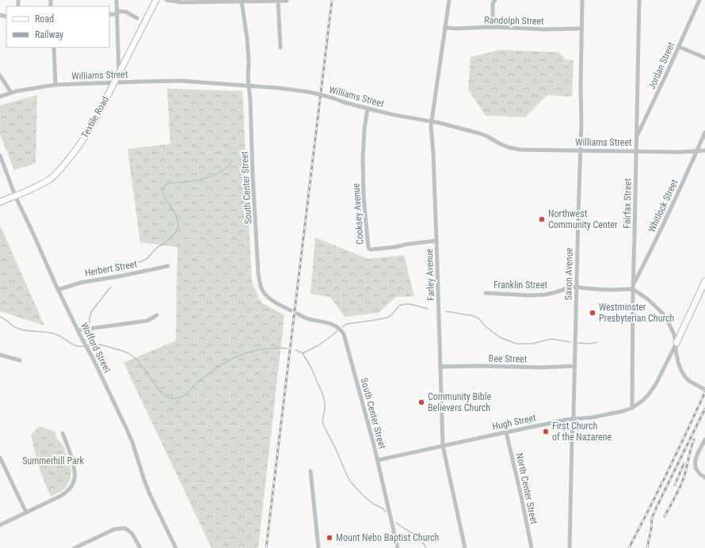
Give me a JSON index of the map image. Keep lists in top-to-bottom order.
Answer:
{
  "streets": {
    "street": [
      "Randolph Street",
      "Jordan Street",
      "Williams Street",
      "Textile Road",
      "South Center Street",
      "Fairfax Street",
      "Whitlock Street",
      "Cooksey Avenue",
      "Herbert Street",
      "Saxon Avenue",
      "Farley Avenue",
      "Franklin Street",
      "Wofford Street",
      "Bee Street",
      "Hugh Street",
      "North Center Street"
    ]
  },
  "crossings": [
    ["Randolph Street", "Saxon Avenue"],
    ["Randolph Street", "Farley Avenue"],
    ["Jordan Street", "Fairfax Street"],
    ["Williams Street", "Textile Road"],
    ["Williams Street", "South Center Street"],
    ["Williams Street", "Fairfax Street"],
    ["Williams Street", "Whitlock Street"],
    ["Williams Street", "Cooksey Avenue"],
    ["Williams Street", "Saxon Avenue"],
    ["Williams Street", "Farley Avenue"],
    ["Textile Road", "Wofford Street"],
    ["South Center Street", "Hugh Street"],
    ["Fairfax Street", "Whitlock Street"],
    ["Fairfax Street", "Franklin Street"],
    ["Fairfax Street", "Hugh Street"],
    ["Whitlock Street", "Franklin Street"],
    ["Cooksey Avenue", "Farley Avenue"],
    ["Herbert Street", "Wofford Street"],
    ["Saxon Avenue", "Franklin Street"],
    ["Saxon Avenue", "Bee Street"],
    ["Saxon Avenue", "Hugh Street"],
    ["Farley Avenue", "Bee Street"],
    ["Farley Avenue", "Hugh Street"],
    ["Hugh Street", "North Center Street"]
  ],
  "parks": ["Summerhill Park"],
  "places": [
    "Northwest Community Center",
    "Westminster Presbyterian Church",
    "Community Bible Believers Church",
    "First Church of the Nazarene",
    "Mount Nebo Baptist Church"
  ],
  "legend": ["Road", "Railway"]
}
